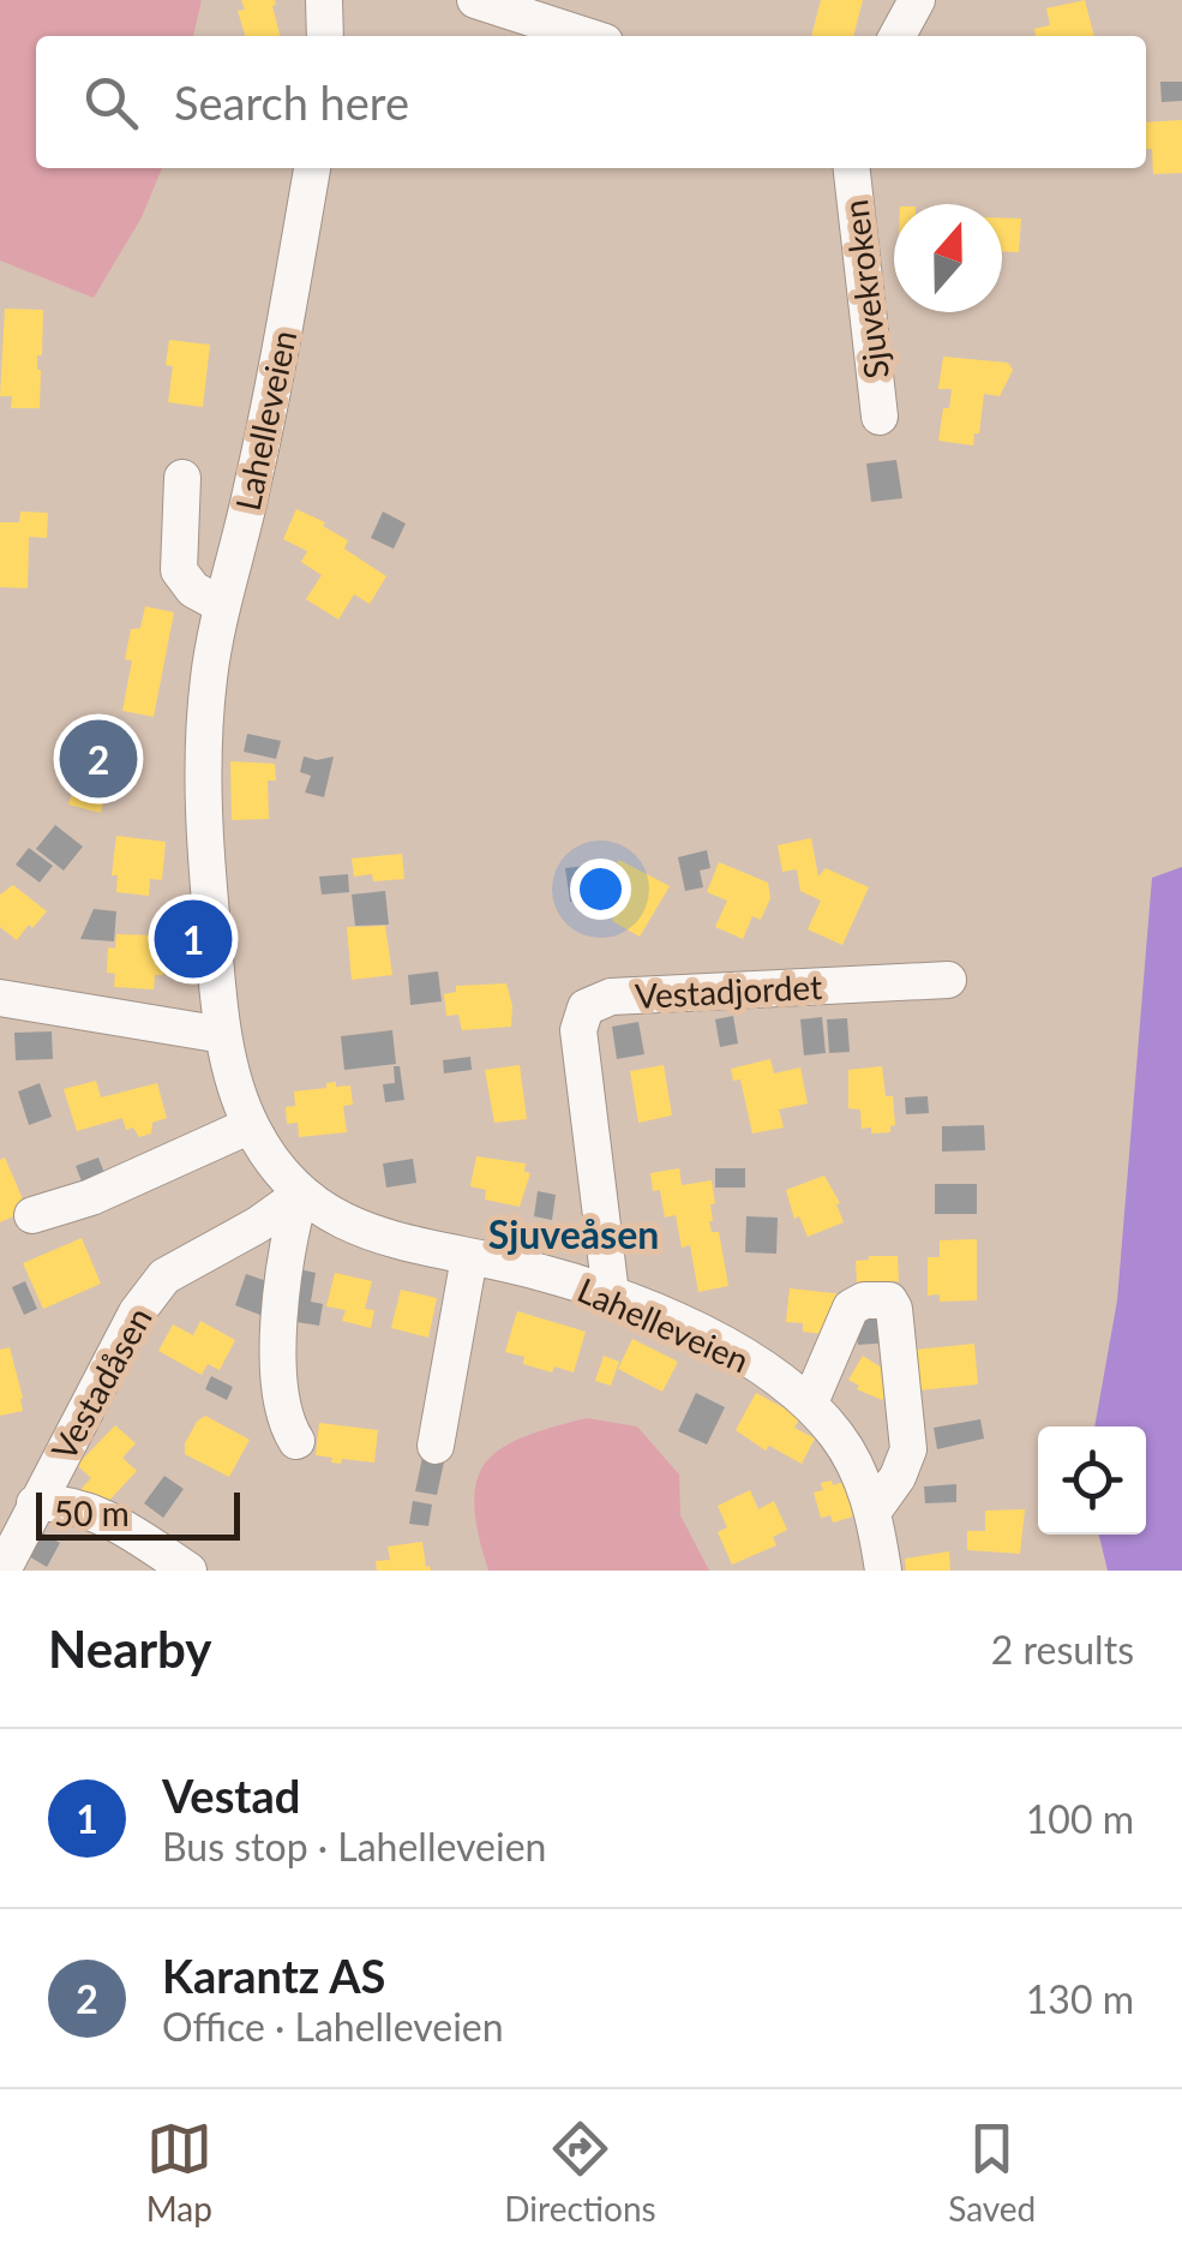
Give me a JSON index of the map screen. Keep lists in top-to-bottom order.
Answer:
{
  "streets": {
    "street": [
      "Sjuvekroken",
      "Lahelleveien",
      "Vestadjordet",
      "Vestadåsen"
    ]
  },
  "crossings": [
    ["Lahelleveien", "Vestadjordet"],
    ["Lahelleveien", "Vestadåsen"]
  ],
  "districts": ["Sjuveåsen"],
  "scale_bar": "50 m",
  "north": "top",
  "page": {
    "search": "Search here",
    "pins": ["2", "1"],
    "scale": "50 m",
    "heading": ["Nearby", "2 results"],
    "list": [
      {
        "mark": "1",
        "name": "Vestad",
        "note": "Bus stop · Lahelleveien",
        "value": "100 m"
      },
      {
        "mark": "2",
        "name": "Karantz AS",
        "note": "Office · Lahelleveien",
        "value": "130 m"
      }
    ],
    "nav": ["Map", "Directions", "Saved"]
  }
}
